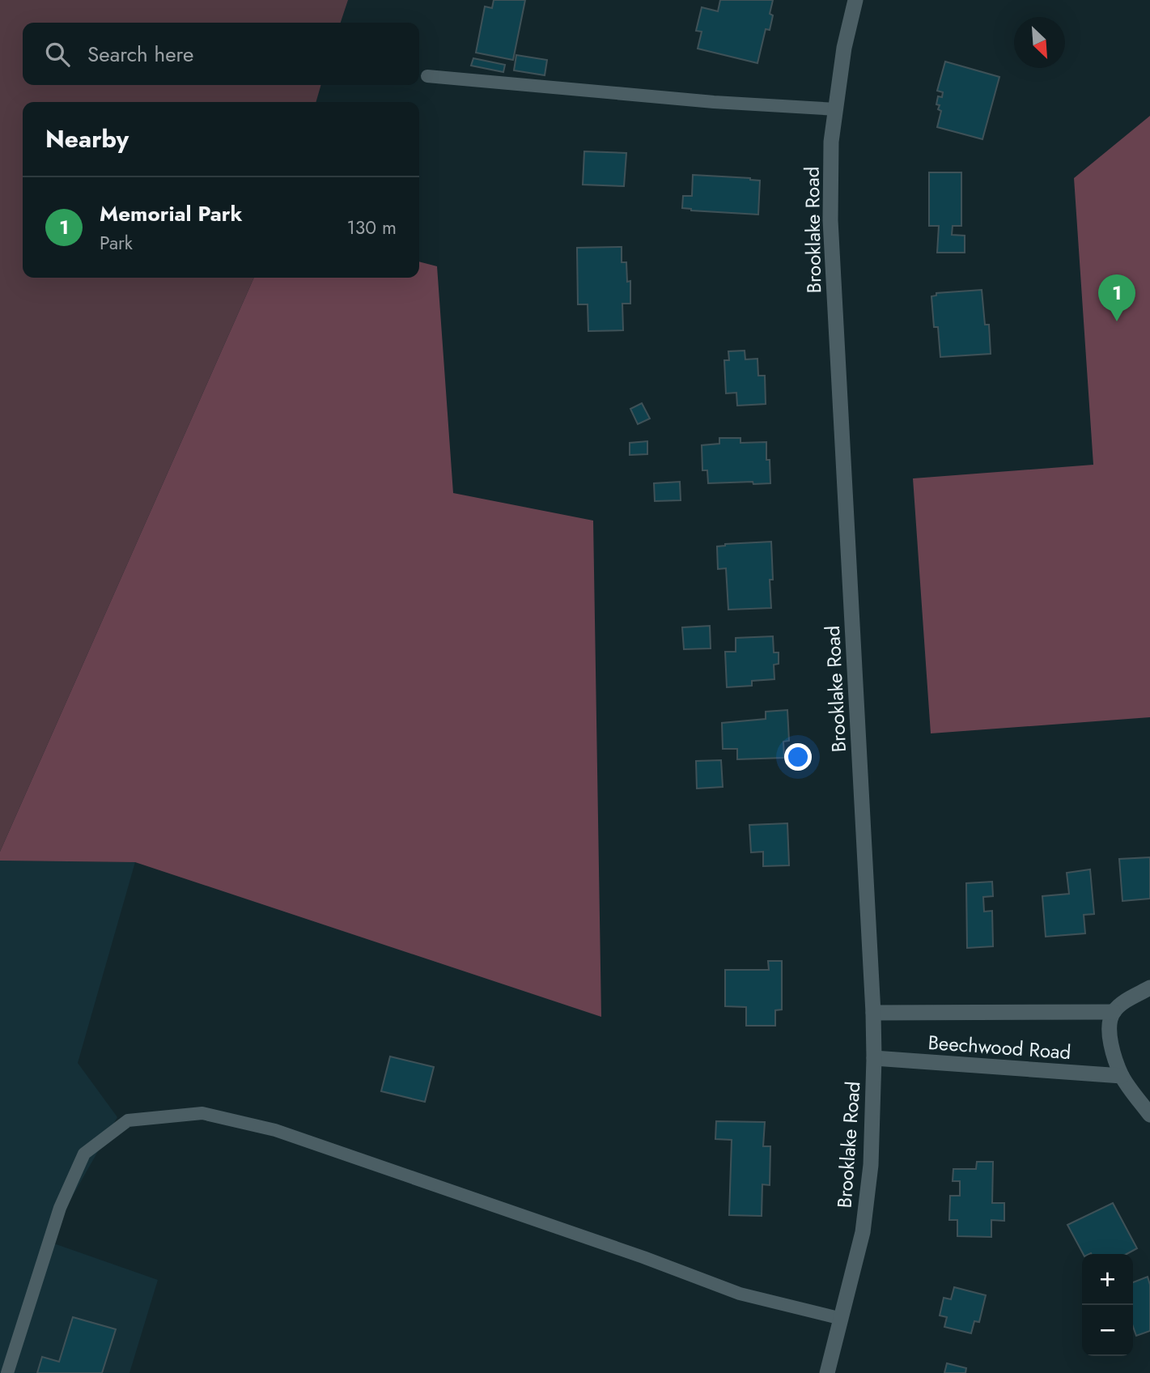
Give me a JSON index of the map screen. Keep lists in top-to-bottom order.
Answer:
{
  "streets": {
    "street": ["Brooklake Road", "Beechwood Road"]
  },
  "crossings": [
    ["Brooklake Road", "Beechwood Road"]
  ],
  "north": "bottom right",
  "page": {
    "search": "Search here",
    "heading": "Nearby",
    "list": [
      {
        "mark": "1",
        "name": "Memorial Park",
        "note": "Park",
        "value": "130 m"
      }
    ],
    "pins": "1",
    "map_buttons": ["+", "−"]
  }
}
